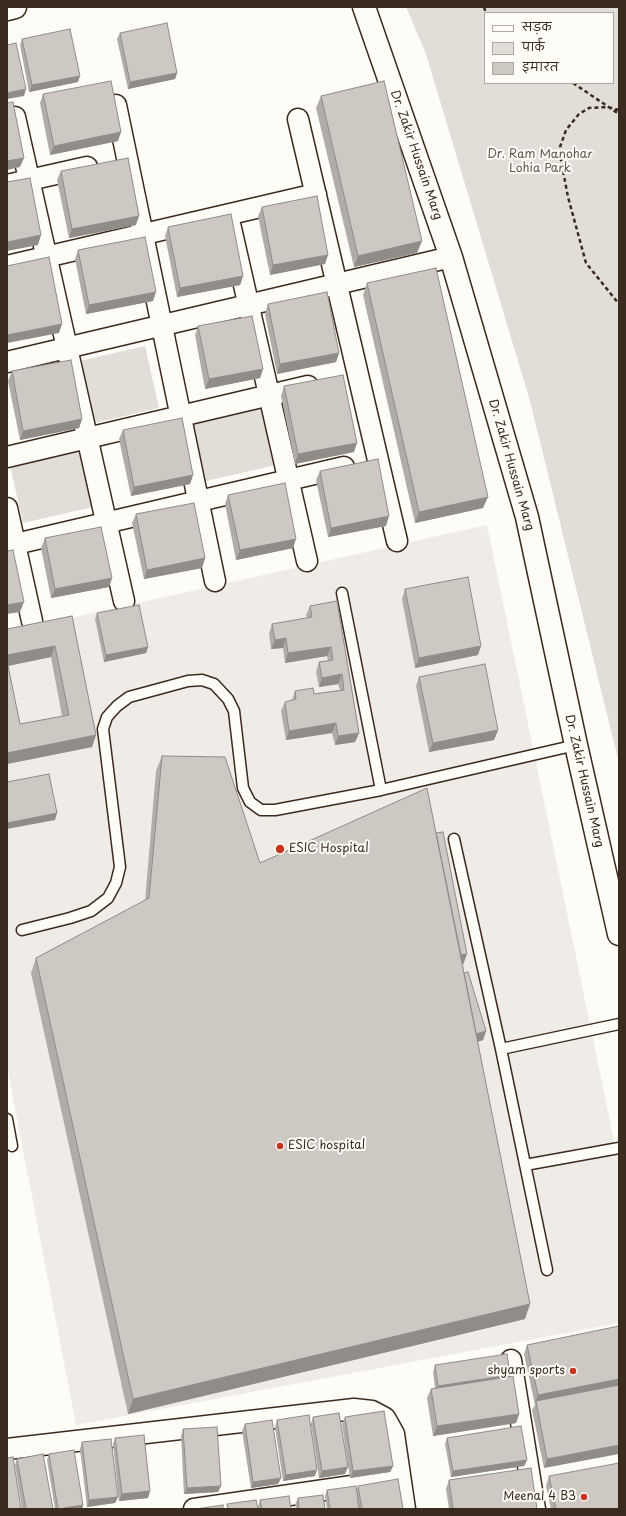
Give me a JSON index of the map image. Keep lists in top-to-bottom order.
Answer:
{
  "streets": {
    "street": ["Dr. Zakir Hussain Marg"]
  },
  "parks": ["Dr. Ram Manohar Lohia Park"],
  "places": [
    "ESIC Hospital",
    "ESIC hospital",
    "shyam sports",
    "Meenal 4 B3"
  ],
  "legend": ["सड़क", "पार्क", "इमारत"]
}
